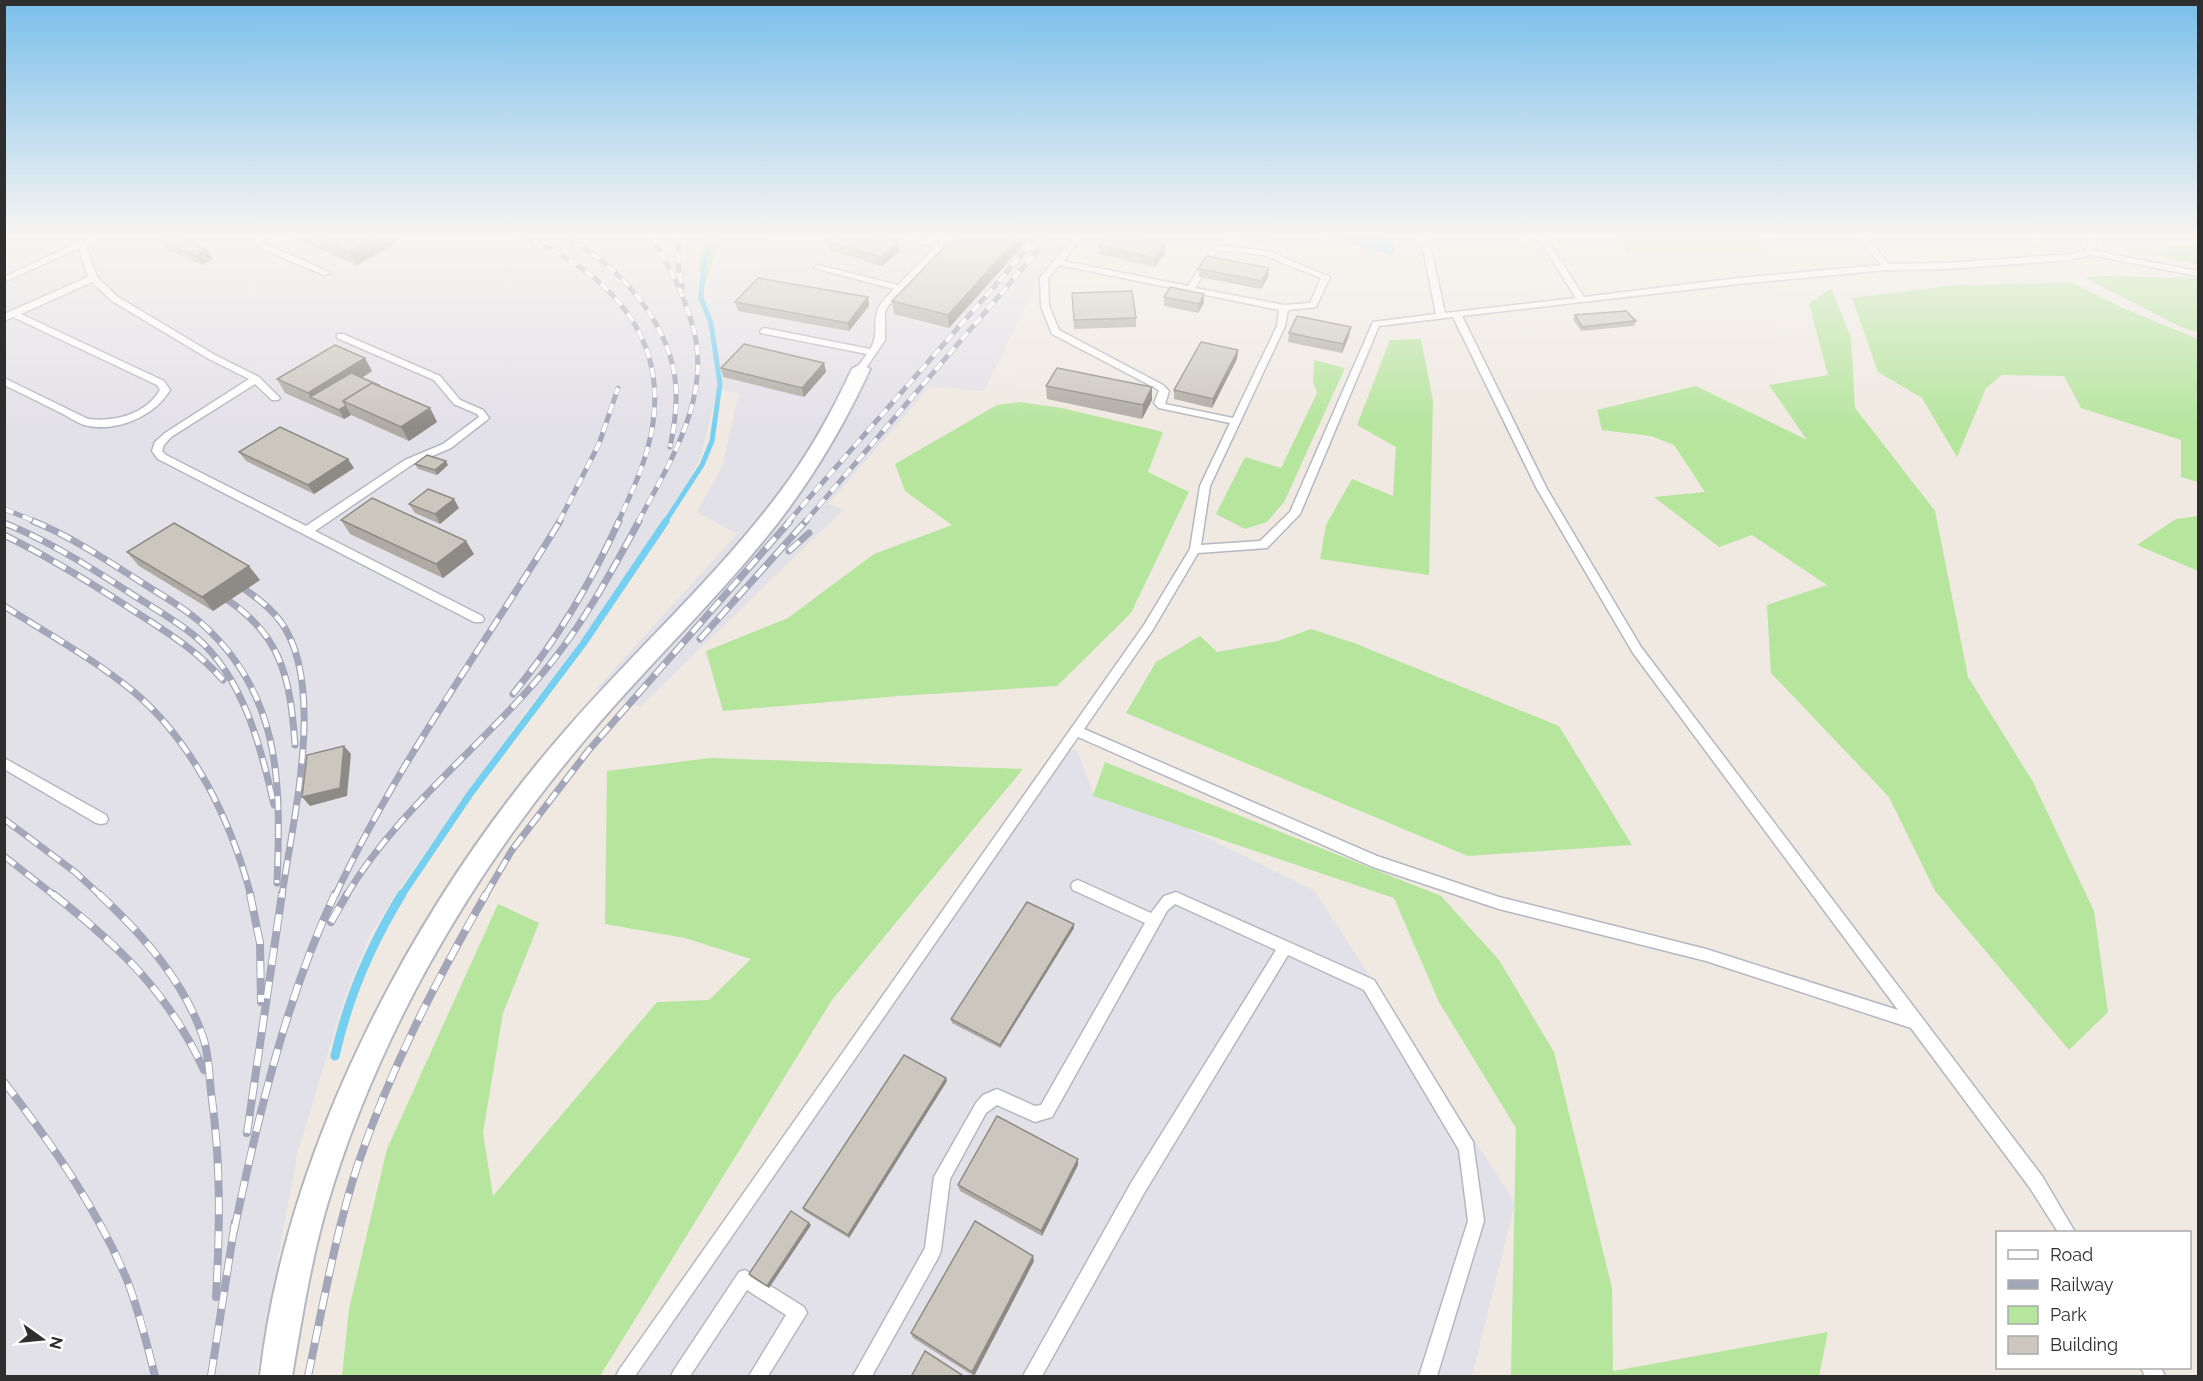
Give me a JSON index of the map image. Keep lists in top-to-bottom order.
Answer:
{
  "legend": [
    "Road",
    "Railway",
    "Park",
    "Building"
  ],
  "north": "right"
}
